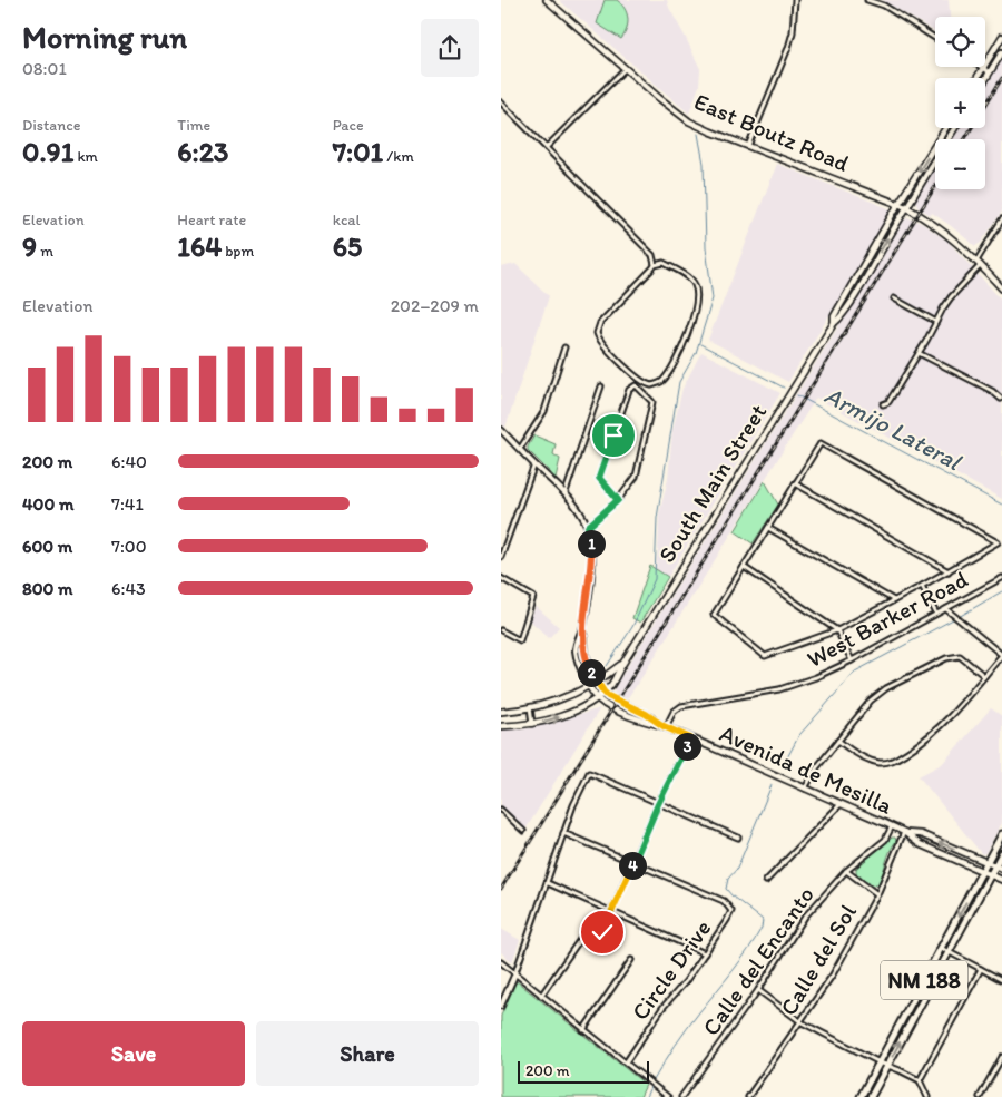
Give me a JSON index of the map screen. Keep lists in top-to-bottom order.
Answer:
{
  "streets": {
    "main road": [
      "East Boutz Road",
      "South Main Street",
      "Avenida de Mesilla",
      "NM 188"
    ],
    "street": [
      "West Barker Road",
      "Calle del Sol",
      "Calle del Encanto",
      "Circle Drive"
    ]
  },
  "crossings": [
    ["East Boutz Road", "South Main Street"],
    ["South Main Street", "Avenida de Mesilla"],
    ["West Barker Road", "Avenida de Mesilla"],
    ["Avenida de Mesilla", "Calle del Sol"],
    ["Avenida de Mesilla", "Calle del Encanto"],
    ["Avenida de Mesilla", "NM 188"]
  ],
  "water": ["Armijo Lateral"],
  "scale_bar": "200 m",
  "page": {
    "heading": ["Morning run", "08:01"],
    "map_buttons": ["+", "−"],
    "stats": [
      ["Distance", "0.91 km"],
      ["Time", "6:23"],
      ["Pace", "7:01 /km"],
      ["Elevation", "9 m"],
      ["Heart rate", "164 bpm"],
      ["kcal", "65"]
    ],
    "chart": ["Elevation", "202–209 m"],
    "list": [
      {
        "name": "200 m",
        "note": "6:40"
      },
      {
        "name": "400 m",
        "note": "7:41"
      },
      {
        "name": "600 m",
        "note": "7:00"
      },
      {
        "name": "800 m",
        "note": "6:43"
      }
    ],
    "pins": [
      "1",
      "2",
      "3",
      "4"
    ],
    "buttons": ["Save", "Share"],
    "scale": "200 m"
  }
}
